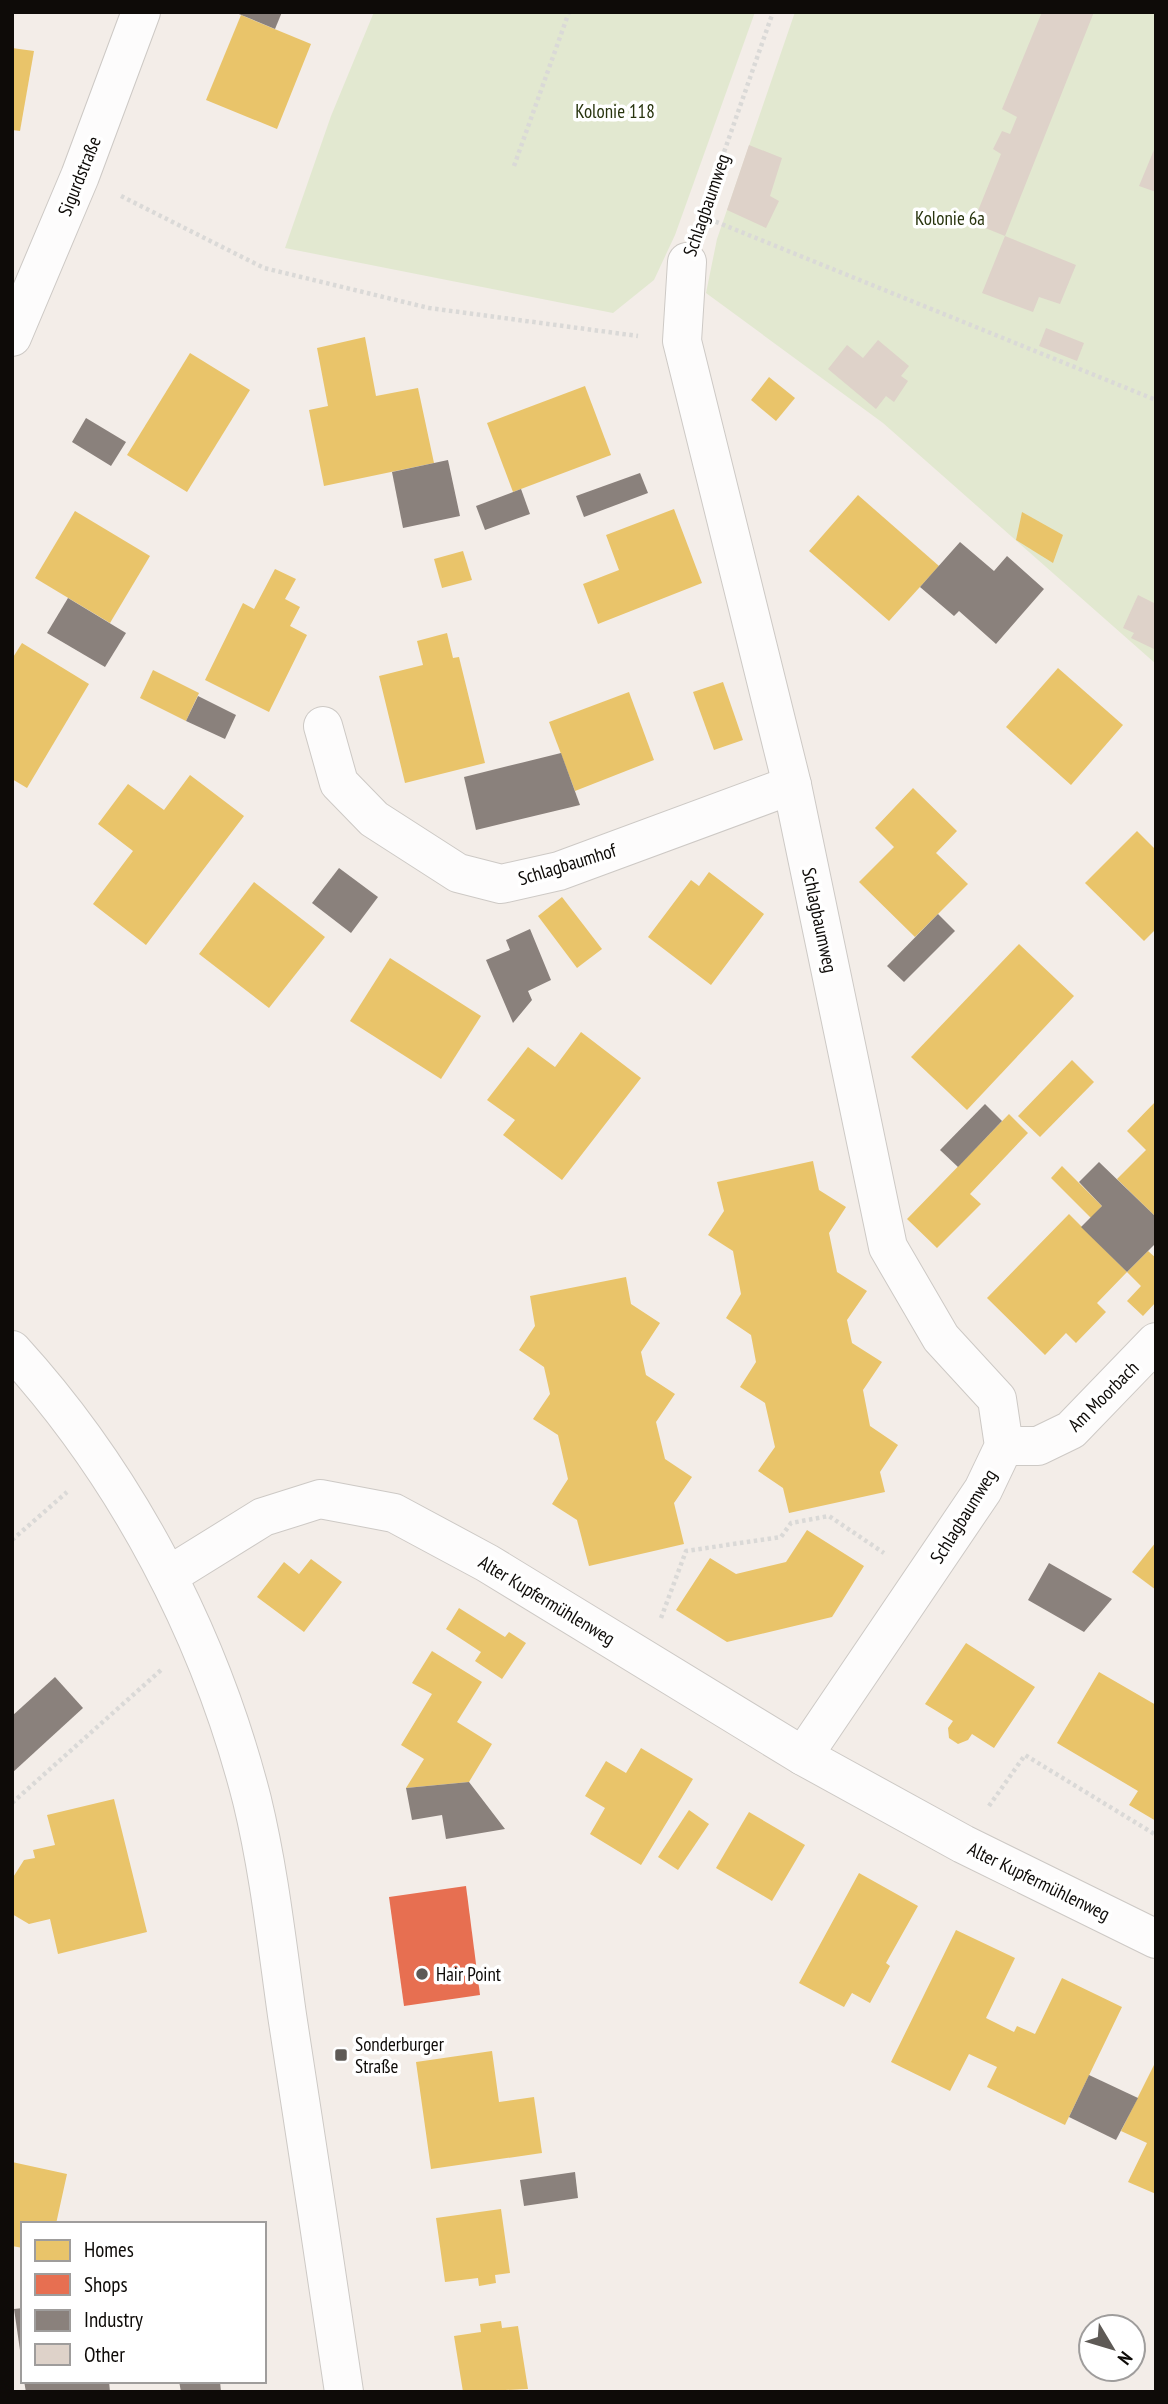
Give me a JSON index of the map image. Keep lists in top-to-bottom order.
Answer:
{
  "streets": {
    "street": [
      "Sigurdstraße",
      "Schlagbaumweg",
      "Schlagbaumhof",
      "Am Moorbach",
      "Alter Kupfermühlenweg"
    ]
  },
  "crossings": [
    ["Schlagbaumweg", "Schlagbaumhof"],
    ["Schlagbaumweg", "Am Moorbach"],
    ["Schlagbaumweg", "Alter Kupfermühlenweg"]
  ],
  "parks": ["Kolonie 118", "Kolonie 6a"],
  "places": {
    "other": ["Hair Point"],
    "transit": ["Sonderburger Straße"]
  },
  "legend": [
    "Homes",
    "Shops",
    "Industry",
    "Other"
  ],
  "north": "bottom right"
}
